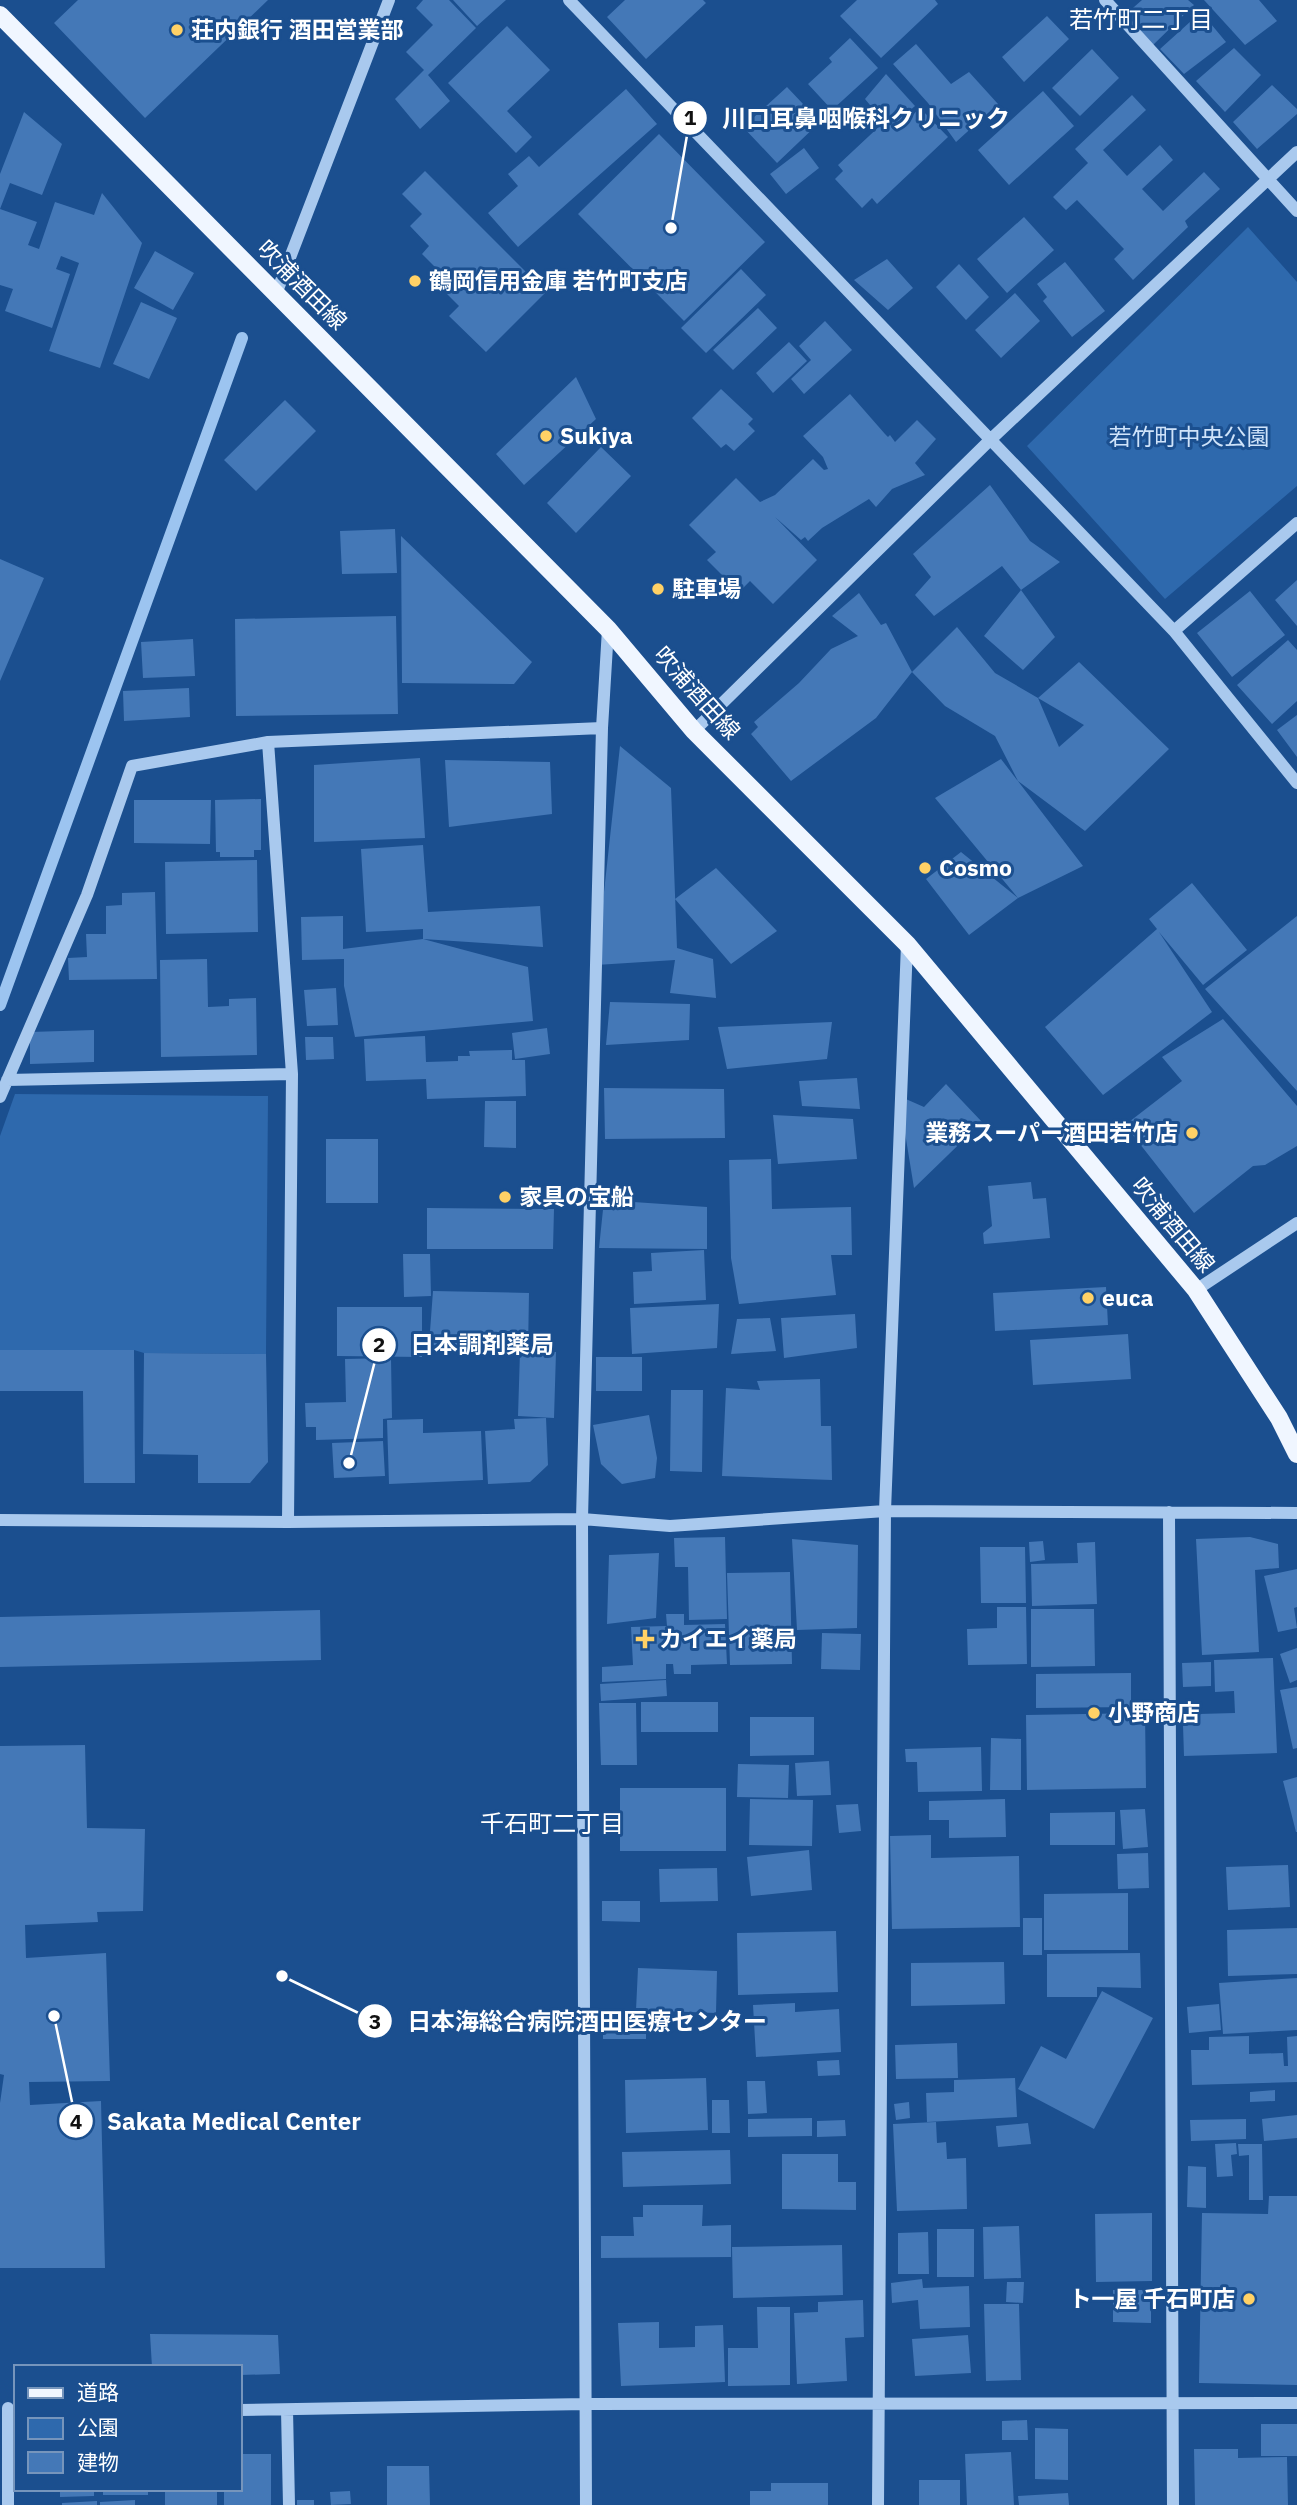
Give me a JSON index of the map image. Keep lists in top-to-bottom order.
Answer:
{
  "streets": {
    "main road": ["吹浦酒田線"]
  },
  "districts": ["若竹町二丁目", "千石町二丁目"],
  "parks": ["若竹町中央公園"],
  "places": {
    "other": [
      "荘内銀行 酒田営業部",
      "川口耳鼻咽喉科クリニック",
      "鶴岡信用金庫 若竹町支店",
      "Sukiya",
      "駐車場",
      "Cosmo",
      "業務スーパー酒田若竹店",
      "家具の宝船",
      "euca",
      "日本調剤薬局",
      "小野商店",
      "日本海総合病院酒田医療センター",
      "Sakata Medical Center",
      "ト一屋 千石町店"
    ],
    "health": ["カイエイ薬局"]
  },
  "legend": ["道路", "公園", "建物"]
}
